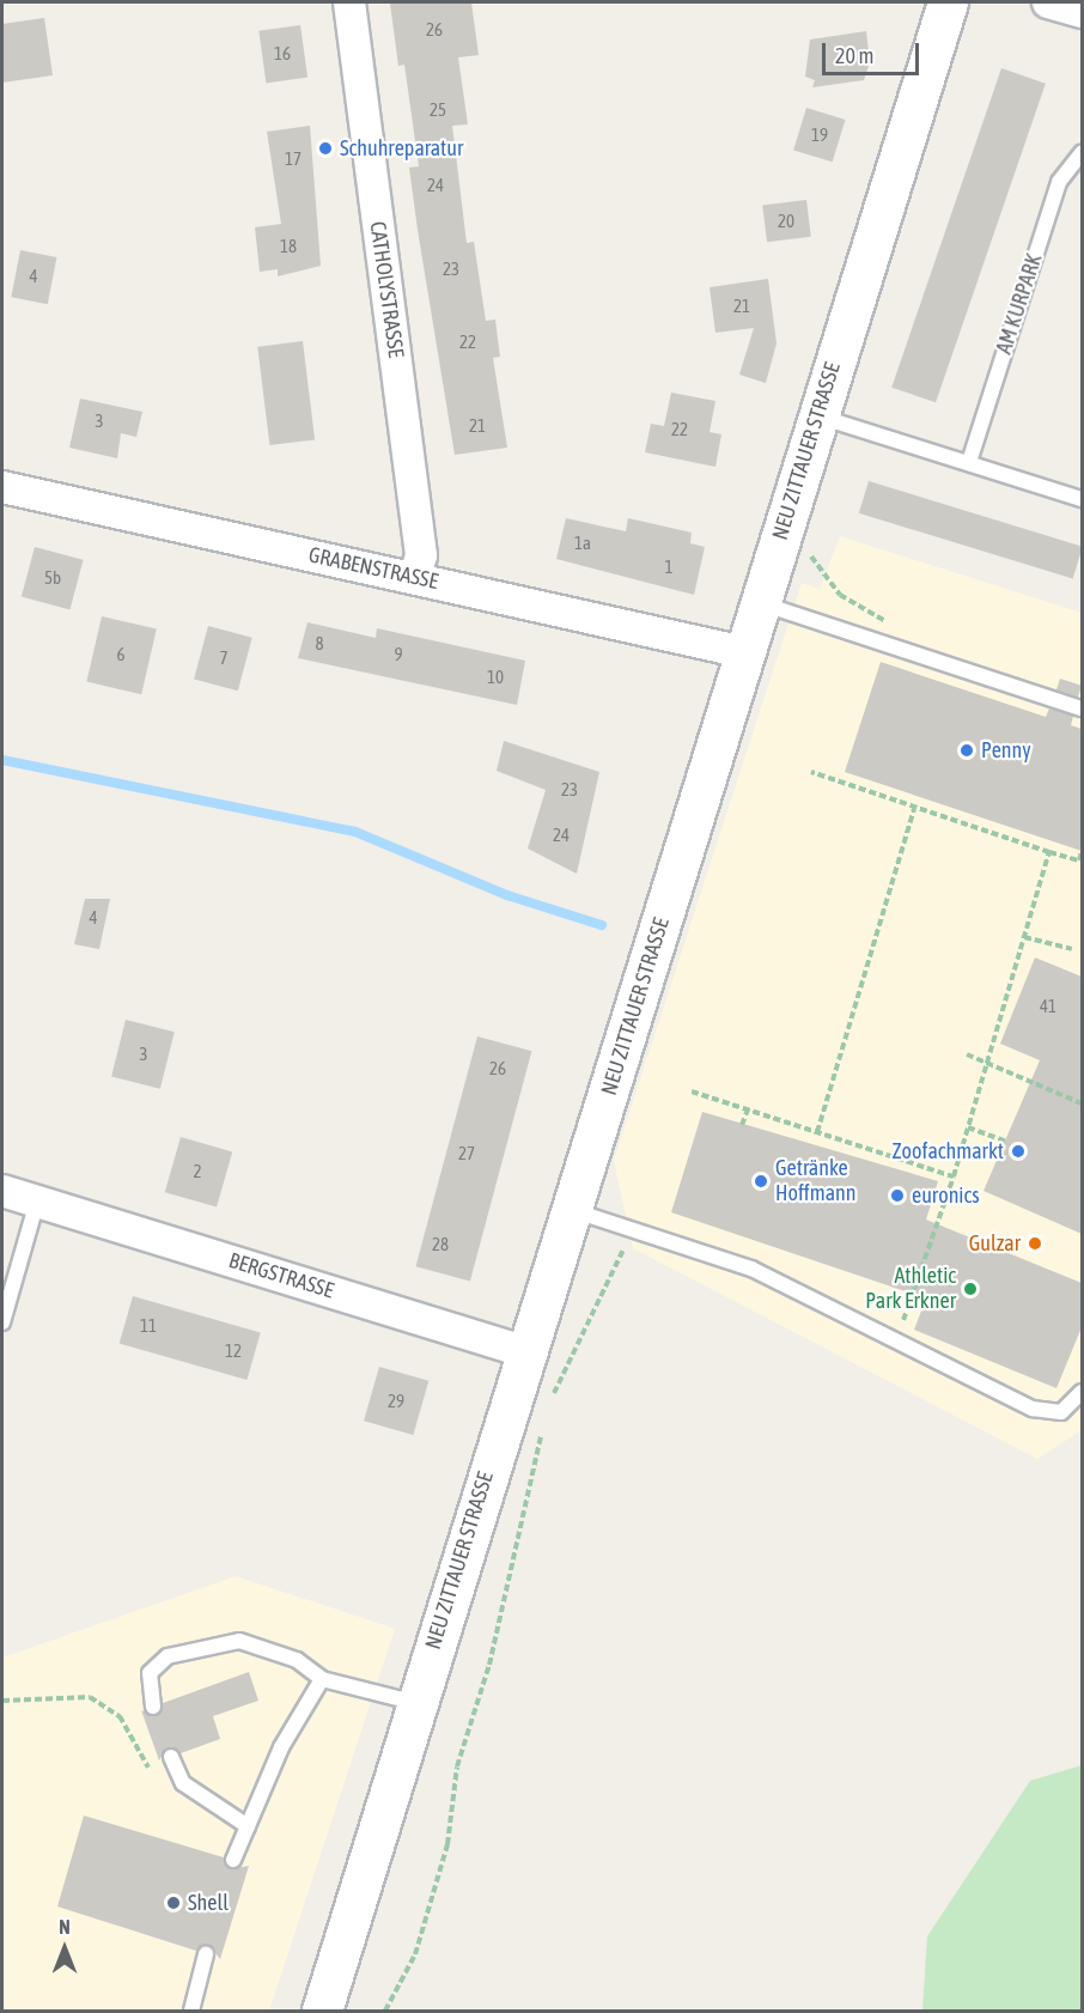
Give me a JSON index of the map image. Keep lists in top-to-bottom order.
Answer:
{
  "streets": {
    "main road": ["NEU ZITTAUER STRASSE"],
    "street": ["CATHOLYSTRASSE", "GRABENSTRASSE", "BERGSTRASSE"],
    "lane": ["AM KURPARK"]
  },
  "crossings": [
    ["CATHOLYSTRASSE", "GRABENSTRASSE"],
    ["NEU ZITTAUER STRASSE", "GRABENSTRASSE"],
    ["NEU ZITTAUER STRASSE", "BERGSTRASSE"]
  ],
  "places": [
    "Schuhreparatur",
    "Penny",
    "Zoofachmarkt",
    "Getränke Hoffmann",
    "euronics",
    "Gulzar",
    "Athletic Park Erkner",
    "Shell"
  ],
  "house_numbers": [
    "26",
    "16",
    "25",
    "19",
    "17",
    "24",
    "20",
    "18",
    "23",
    "4",
    "21",
    "22",
    "3",
    "21",
    "22",
    "1a",
    "1",
    "5b",
    "8",
    "6",
    "9",
    "7",
    "10",
    "23",
    "24",
    "4",
    "41",
    "3",
    "26",
    "27",
    "2",
    "28",
    "11",
    "12",
    "29"
  ],
  "scale_bar": "20 m",
  "north": "top"
}
